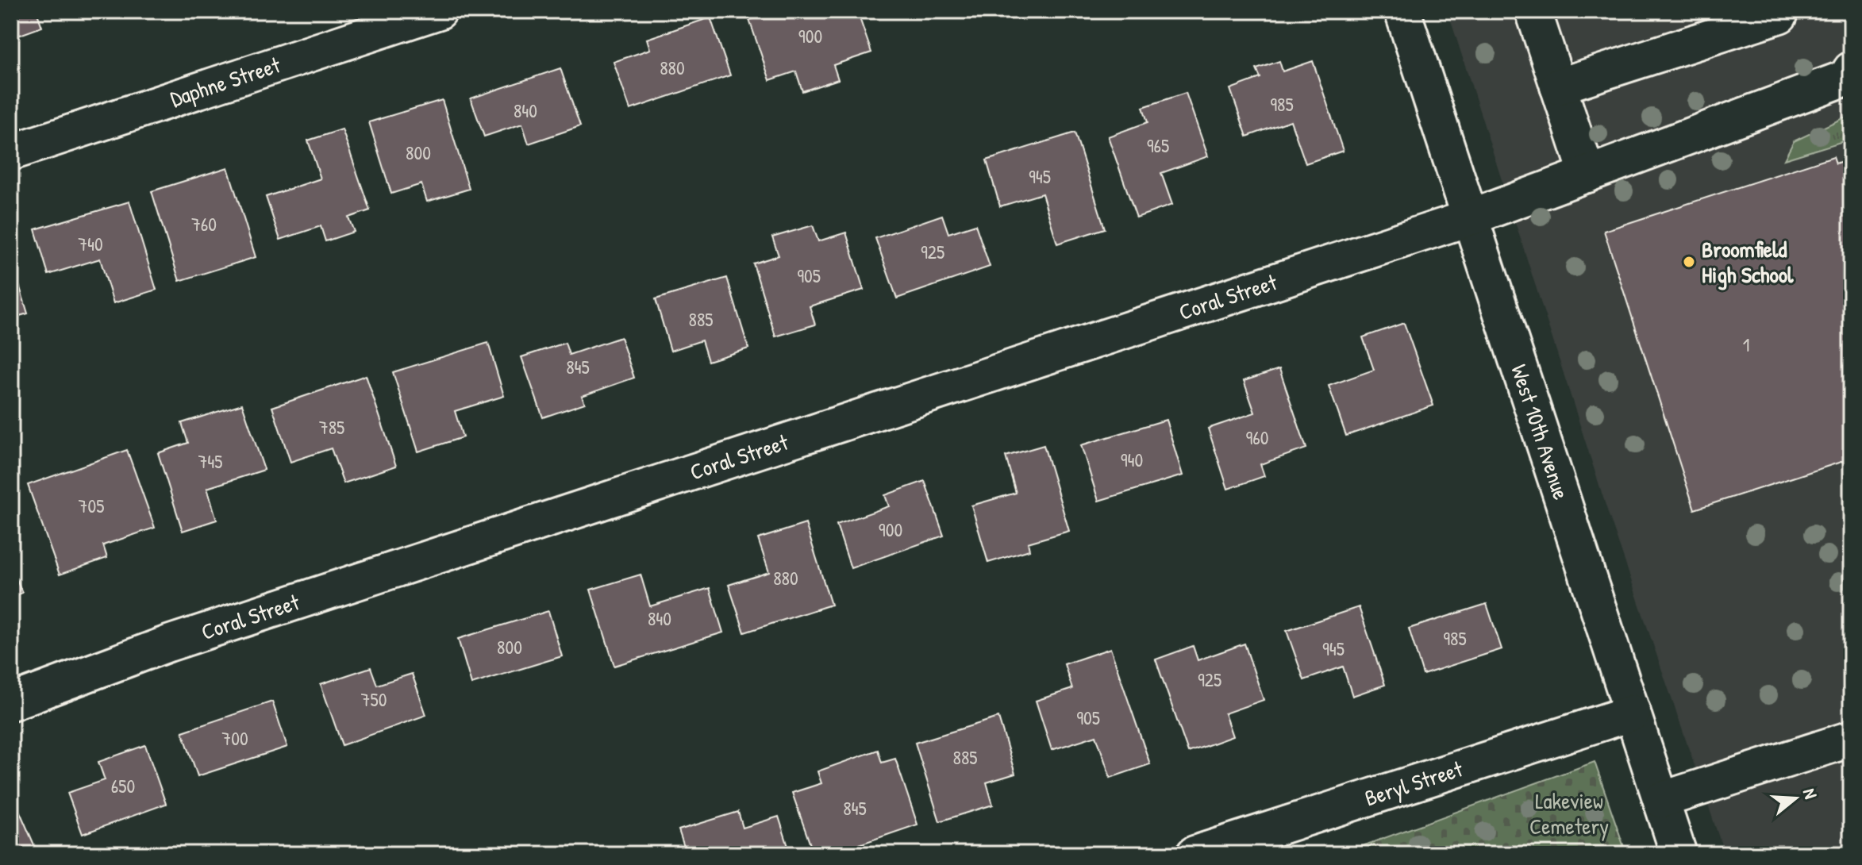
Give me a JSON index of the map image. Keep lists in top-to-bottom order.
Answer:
{
  "streets": {
    "street": [
      "Daphne Street",
      "Coral Street",
      "West 10th Avenue",
      "Beryl Street"
    ]
  },
  "crossings": [
    ["Coral Street", "West 10th Avenue"],
    ["West 10th Avenue", "Beryl Street"]
  ],
  "parks": ["Lakeview Cemetery"],
  "places": ["Broomfield High School"],
  "house_numbers": [
    "900",
    "880",
    "985",
    "840",
    "965",
    "800",
    "945",
    "760",
    "740",
    "925",
    "905",
    "885",
    "1",
    "845",
    "785",
    "960",
    "940",
    "745",
    "705",
    "900",
    "880",
    "840",
    "985",
    "800",
    "945",
    "925",
    "750",
    "905",
    "700",
    "885",
    "650",
    "845"
  ],
  "north": "right"
}
